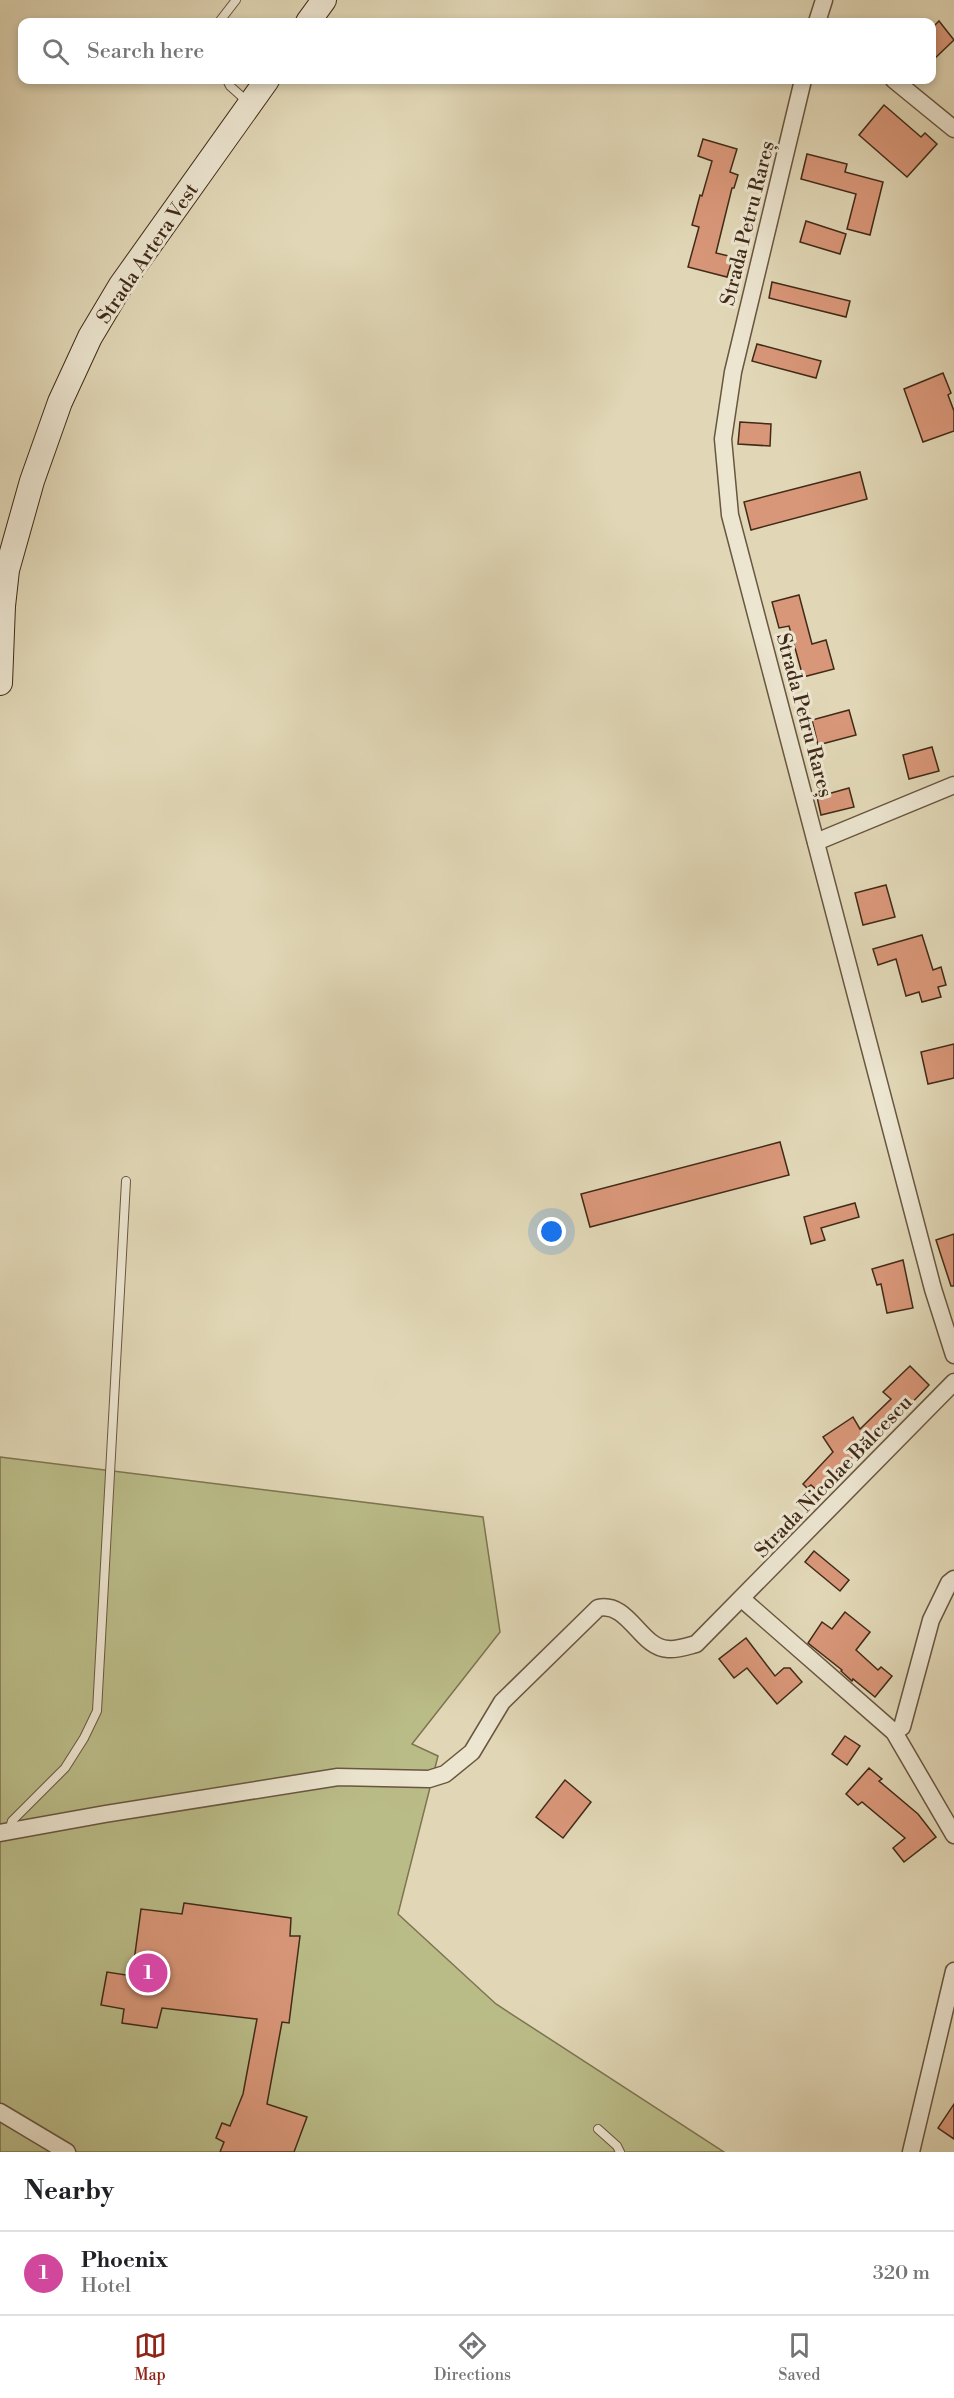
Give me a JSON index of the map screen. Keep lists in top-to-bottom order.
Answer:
{
  "streets": {
    "main road": ["Strada Artera Vest"],
    "street": ["Strada Petru Rareș", "Strada Nicolae Bălcescu"]
  },
  "page": {
    "search": "Search here",
    "pins": "1",
    "heading": "Nearby",
    "list": [
      {
        "mark": "1",
        "name": "Phoenix",
        "note": "Hotel",
        "value": "320 m"
      }
    ],
    "nav": ["Map", "Directions", "Saved"]
  }
}
